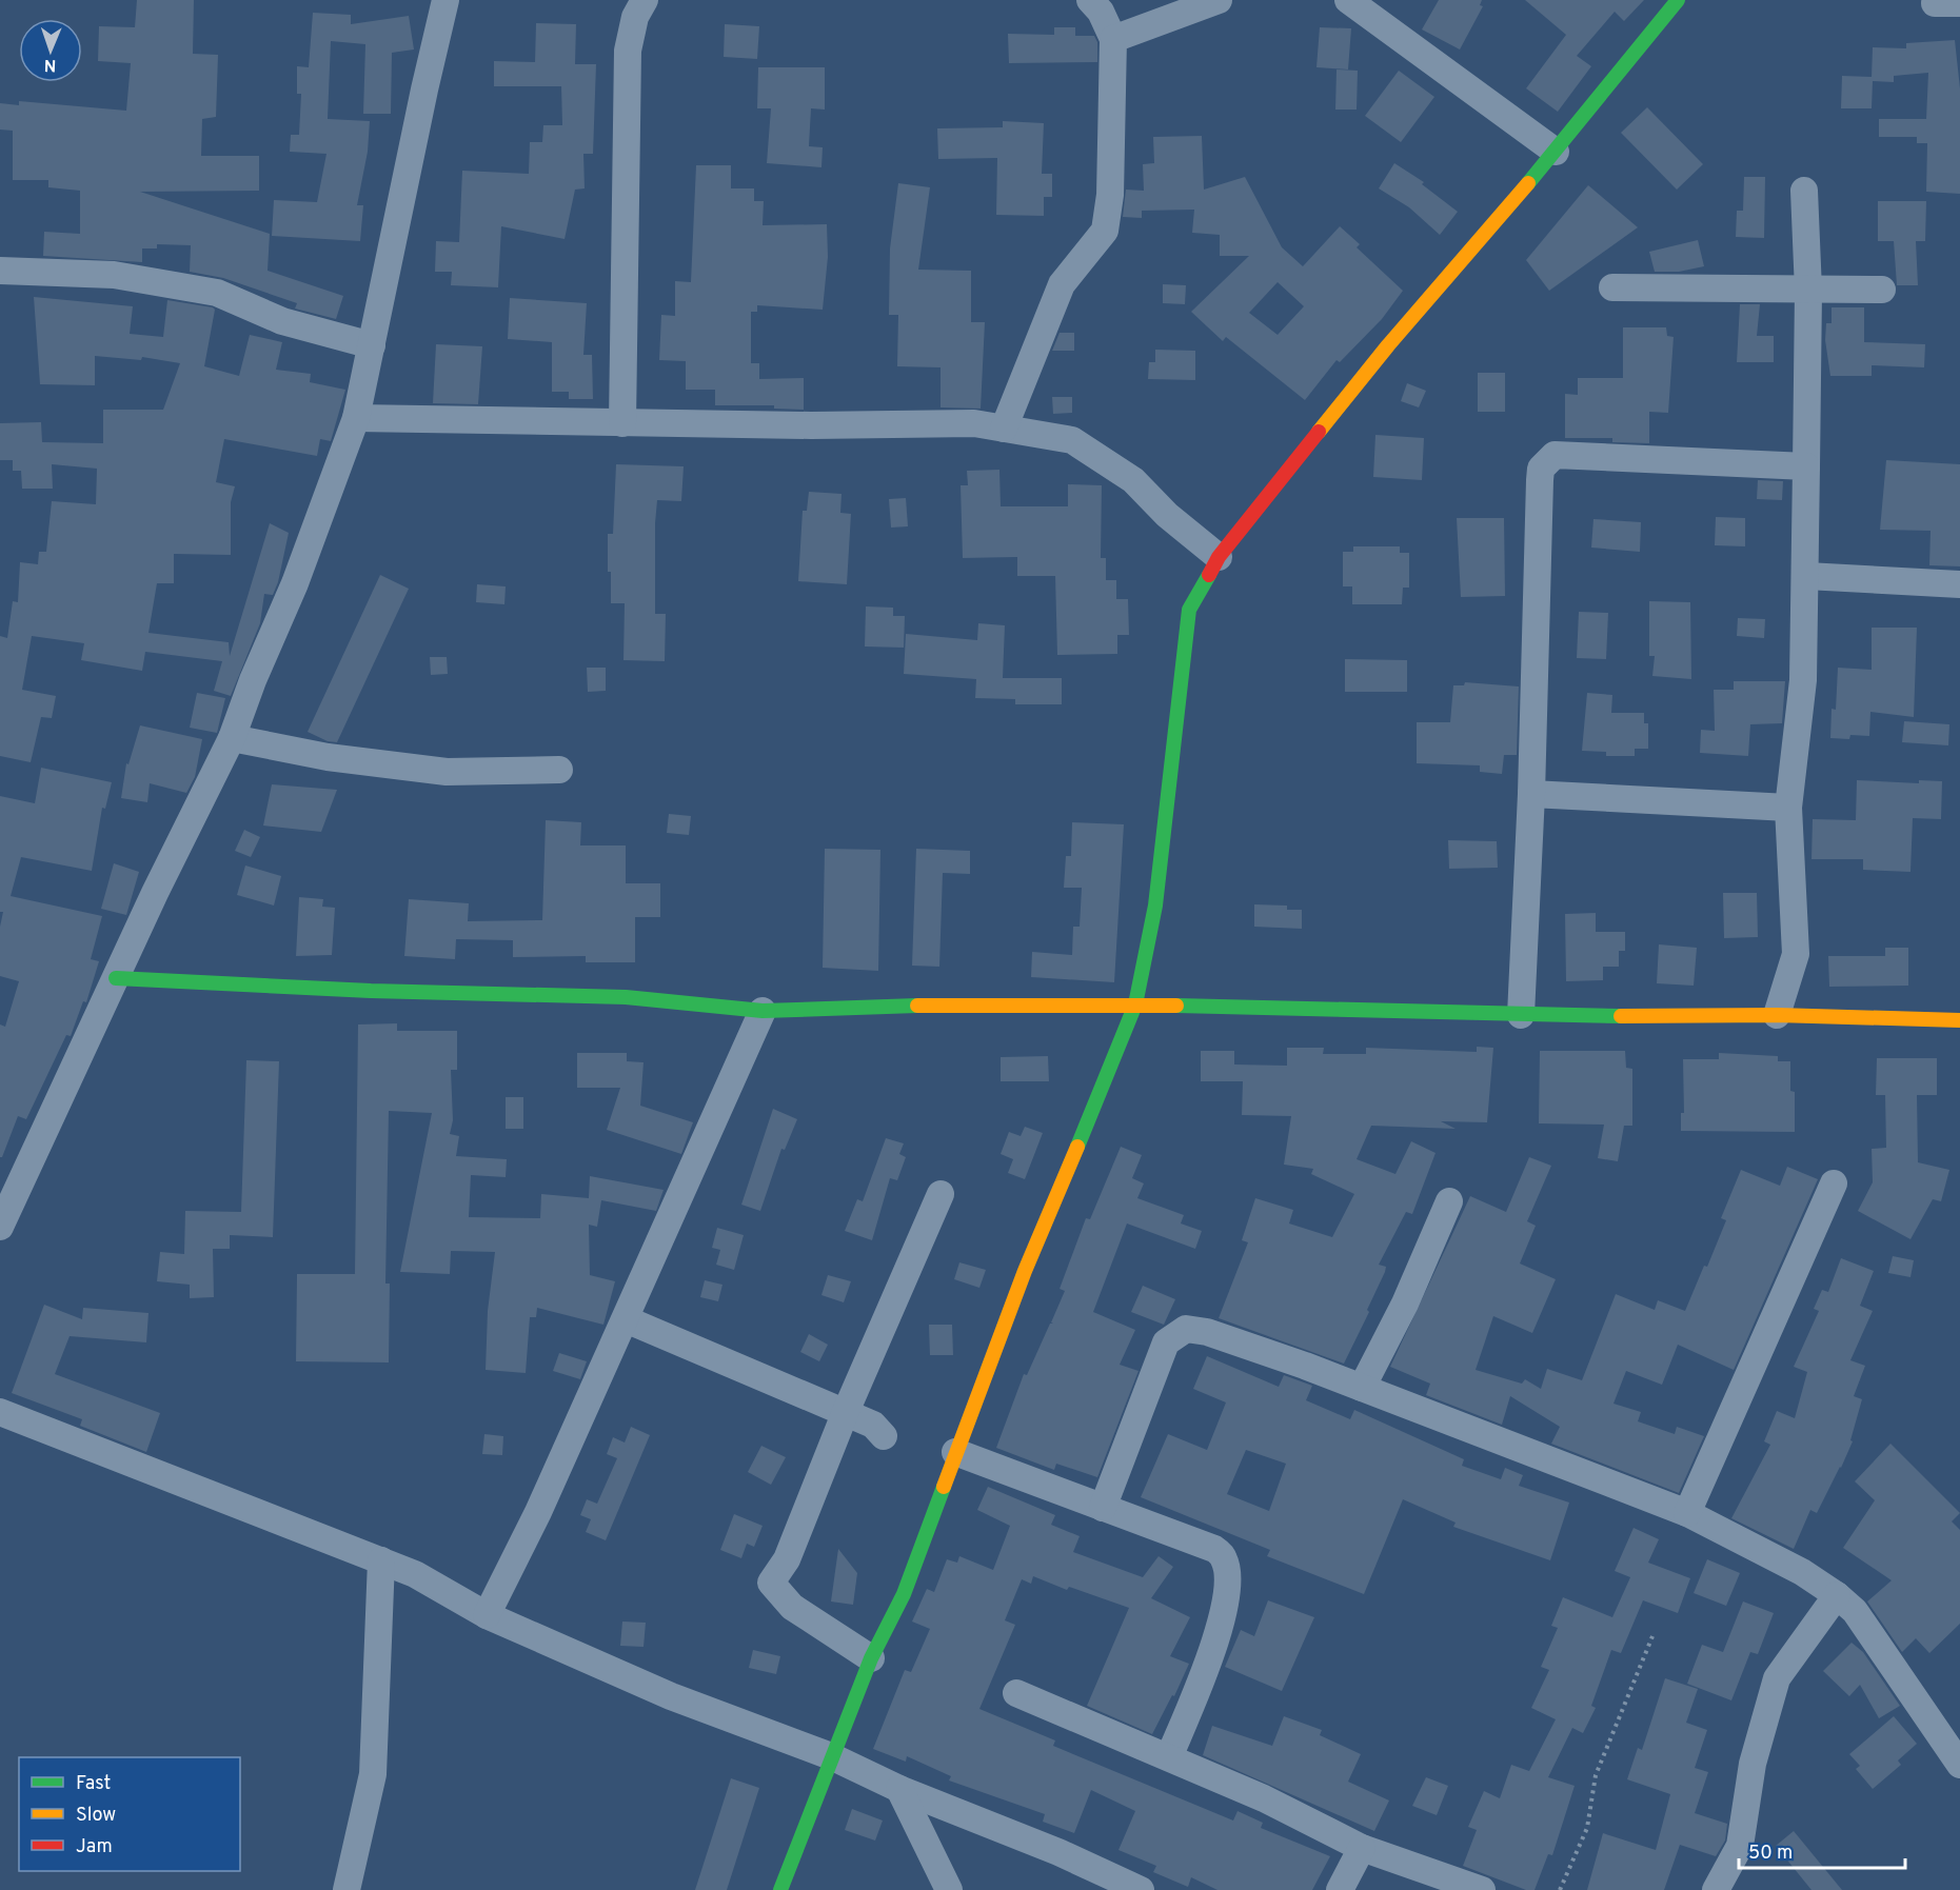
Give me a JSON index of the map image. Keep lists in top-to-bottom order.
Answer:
{
  "legend": ["Fast", "Slow", "Jam"],
  "scale_bar": "50 m",
  "north": "bottom"
}
